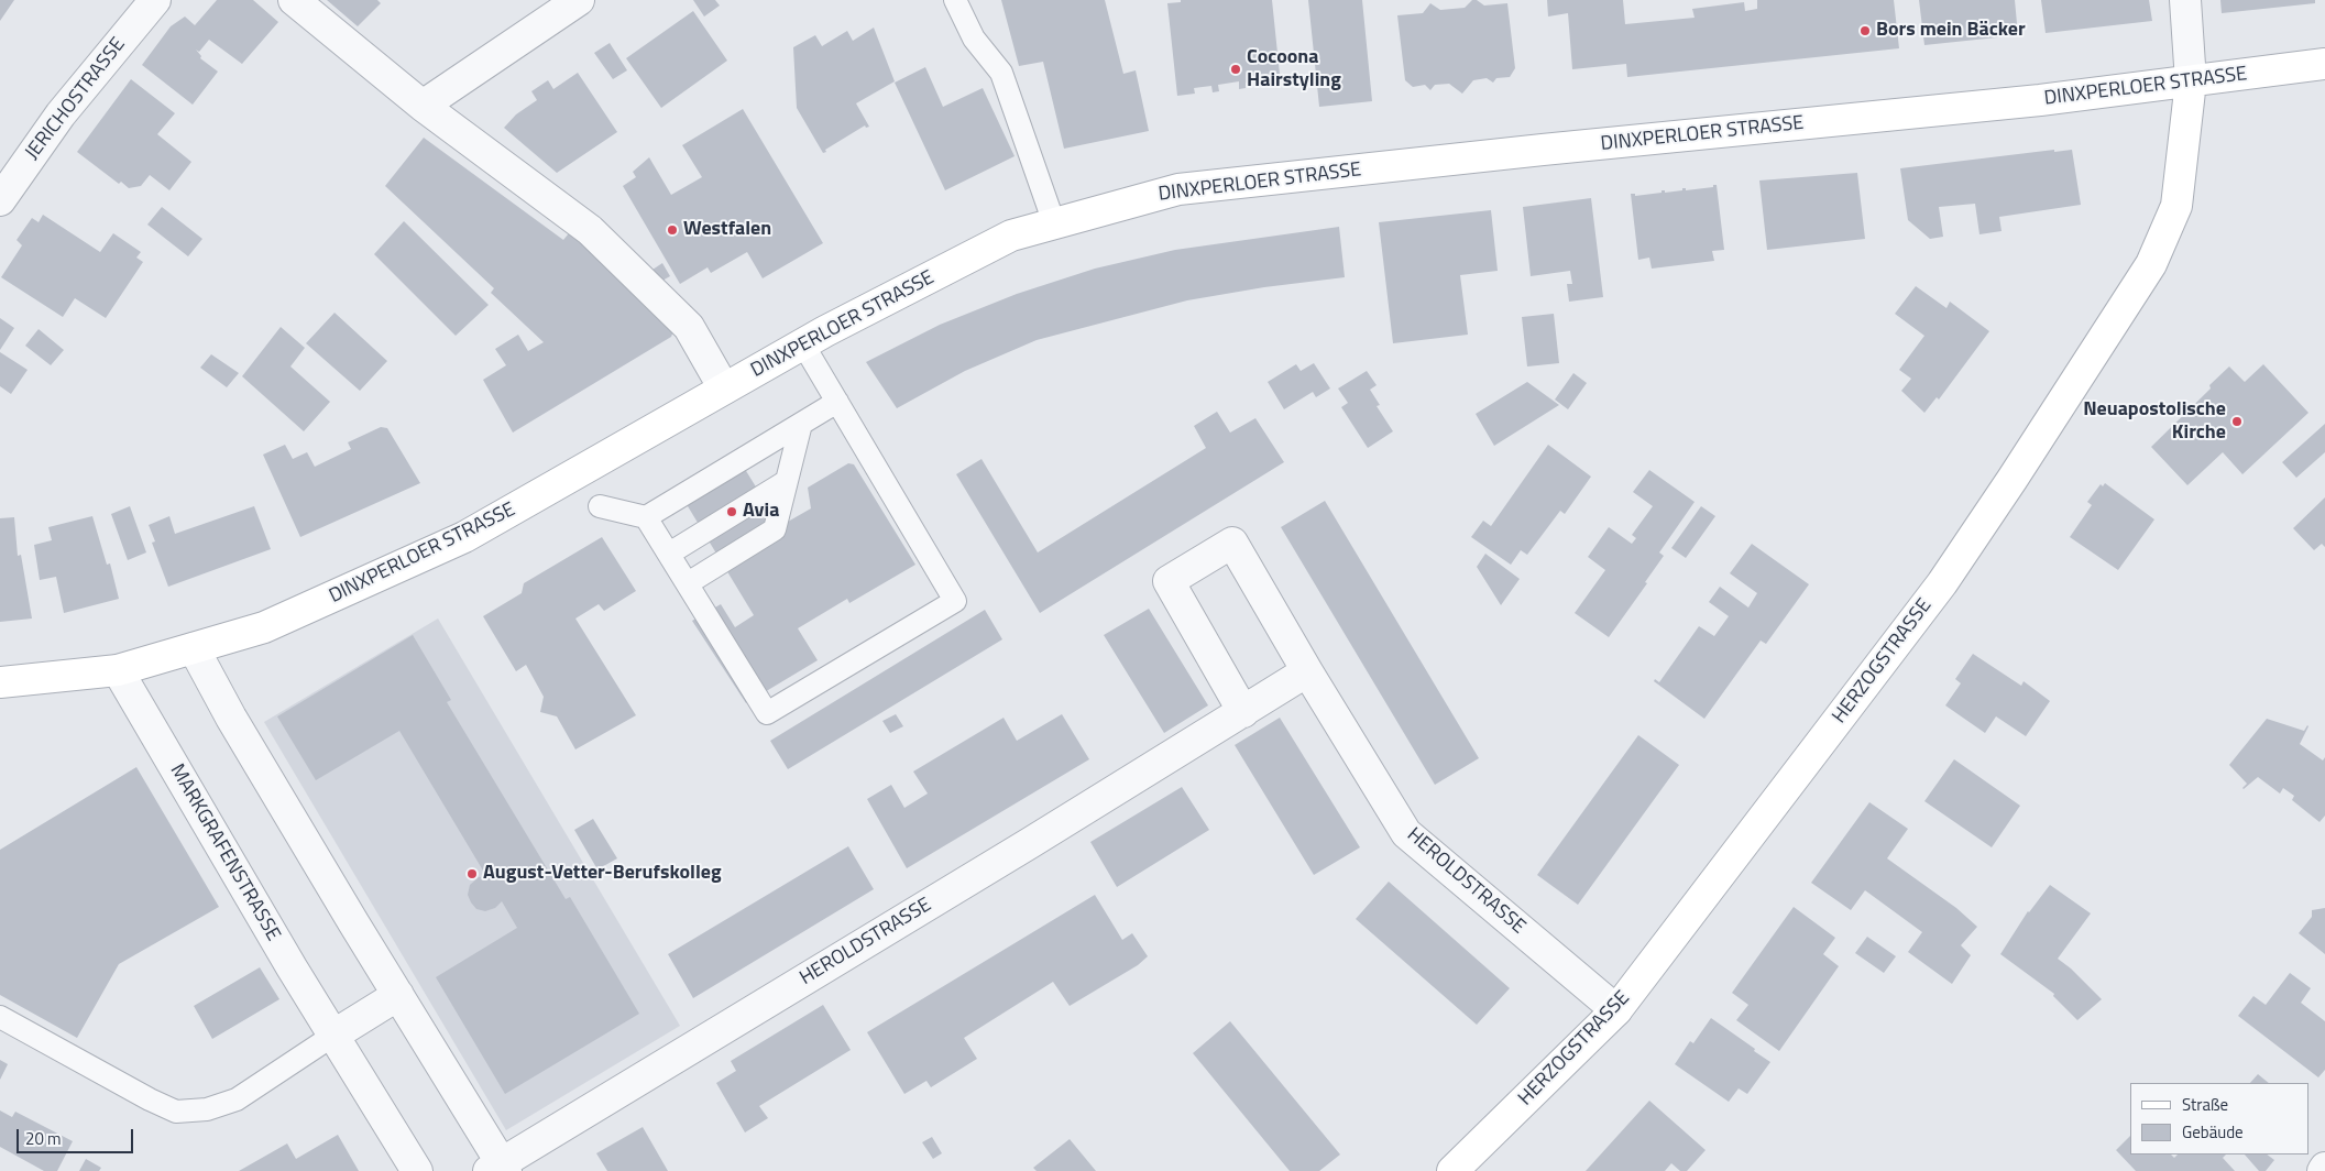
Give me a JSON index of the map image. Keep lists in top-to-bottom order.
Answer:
{
  "streets": {
    "main road": ["DINXPERLOER STRASSE", "HERZOGSTRASSE"],
    "street": ["JERICHOSTRASSE", "MARKGRAFENSTRASSE", "HEROLDSTRASSE"]
  },
  "crossings": [
    ["DINXPERLOER STRASSE", "HERZOGSTRASSE"],
    ["DINXPERLOER STRASSE", "MARKGRAFENSTRASSE"],
    ["HERZOGSTRASSE", "HEROLDSTRASSE"]
  ],
  "places": [
    "Bors mein Bäcker",
    "Cocoona Hairstyling",
    "Westfalen",
    "Neuapostolische Kirche",
    "Avia",
    "August-Vetter-Berufskolleg"
  ],
  "legend": ["Straße", "Gebäude"],
  "scale_bar": "20 m"
}
